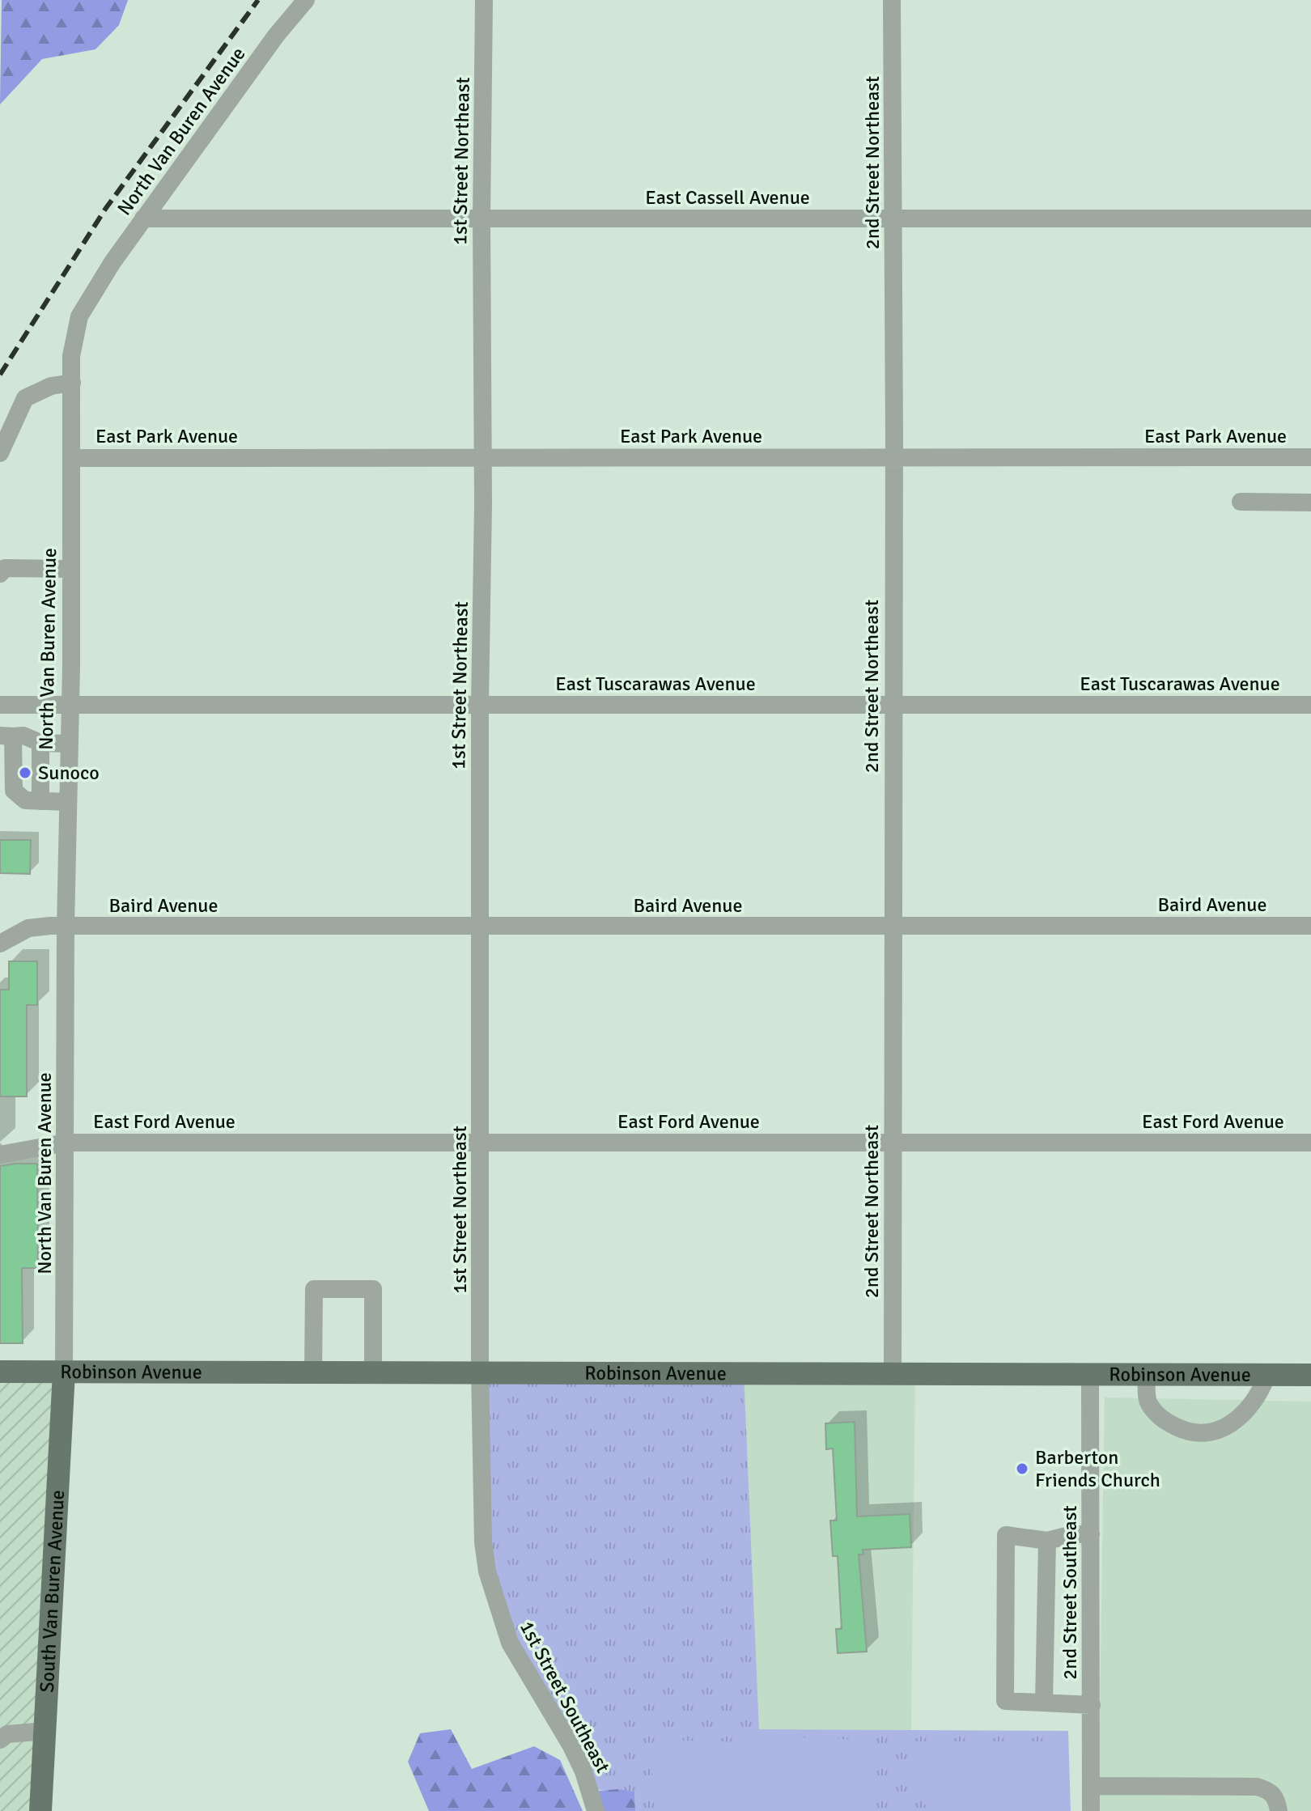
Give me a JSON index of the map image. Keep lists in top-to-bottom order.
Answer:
{
  "streets": {
    "main road": ["Robinson Avenue", "South Van Buren Avenue"],
    "street": [
      "North Van Buren Avenue",
      "1st Street Northeast",
      "2nd Street Northeast",
      "East Cassell Avenue",
      "East Park Avenue",
      "East Tuscarawas Avenue",
      "Baird Avenue",
      "East Ford Avenue",
      "2nd Street Southeast",
      "1st Street Southeast"
    ]
  },
  "crossings": [
    ["North Van Buren Avenue", "East Cassell Avenue"],
    ["North Van Buren Avenue", "East Park Avenue"],
    ["North Van Buren Avenue", "East Tuscarawas Avenue"],
    ["North Van Buren Avenue", "Baird Avenue"],
    ["North Van Buren Avenue", "East Ford Avenue"],
    ["North Van Buren Avenue", "Robinson Avenue"],
    ["North Van Buren Avenue", "South Van Buren Avenue"],
    ["1st Street Northeast", "East Cassell Avenue"],
    ["1st Street Northeast", "East Park Avenue"],
    ["1st Street Northeast", "East Tuscarawas Avenue"],
    ["1st Street Northeast", "Baird Avenue"],
    ["1st Street Northeast", "East Ford Avenue"],
    ["1st Street Northeast", "Robinson Avenue"],
    ["1st Street Northeast", "1st Street Southeast"],
    ["2nd Street Northeast", "East Cassell Avenue"],
    ["2nd Street Northeast", "East Park Avenue"],
    ["2nd Street Northeast", "East Tuscarawas Avenue"],
    ["2nd Street Northeast", "Baird Avenue"],
    ["2nd Street Northeast", "East Ford Avenue"],
    ["2nd Street Northeast", "Robinson Avenue"],
    ["Robinson Avenue", "South Van Buren Avenue"],
    ["Robinson Avenue", "2nd Street Southeast"],
    ["Robinson Avenue", "1st Street Southeast"]
  ],
  "places": ["Sunoco", "Barberton Friends Church"]
}
